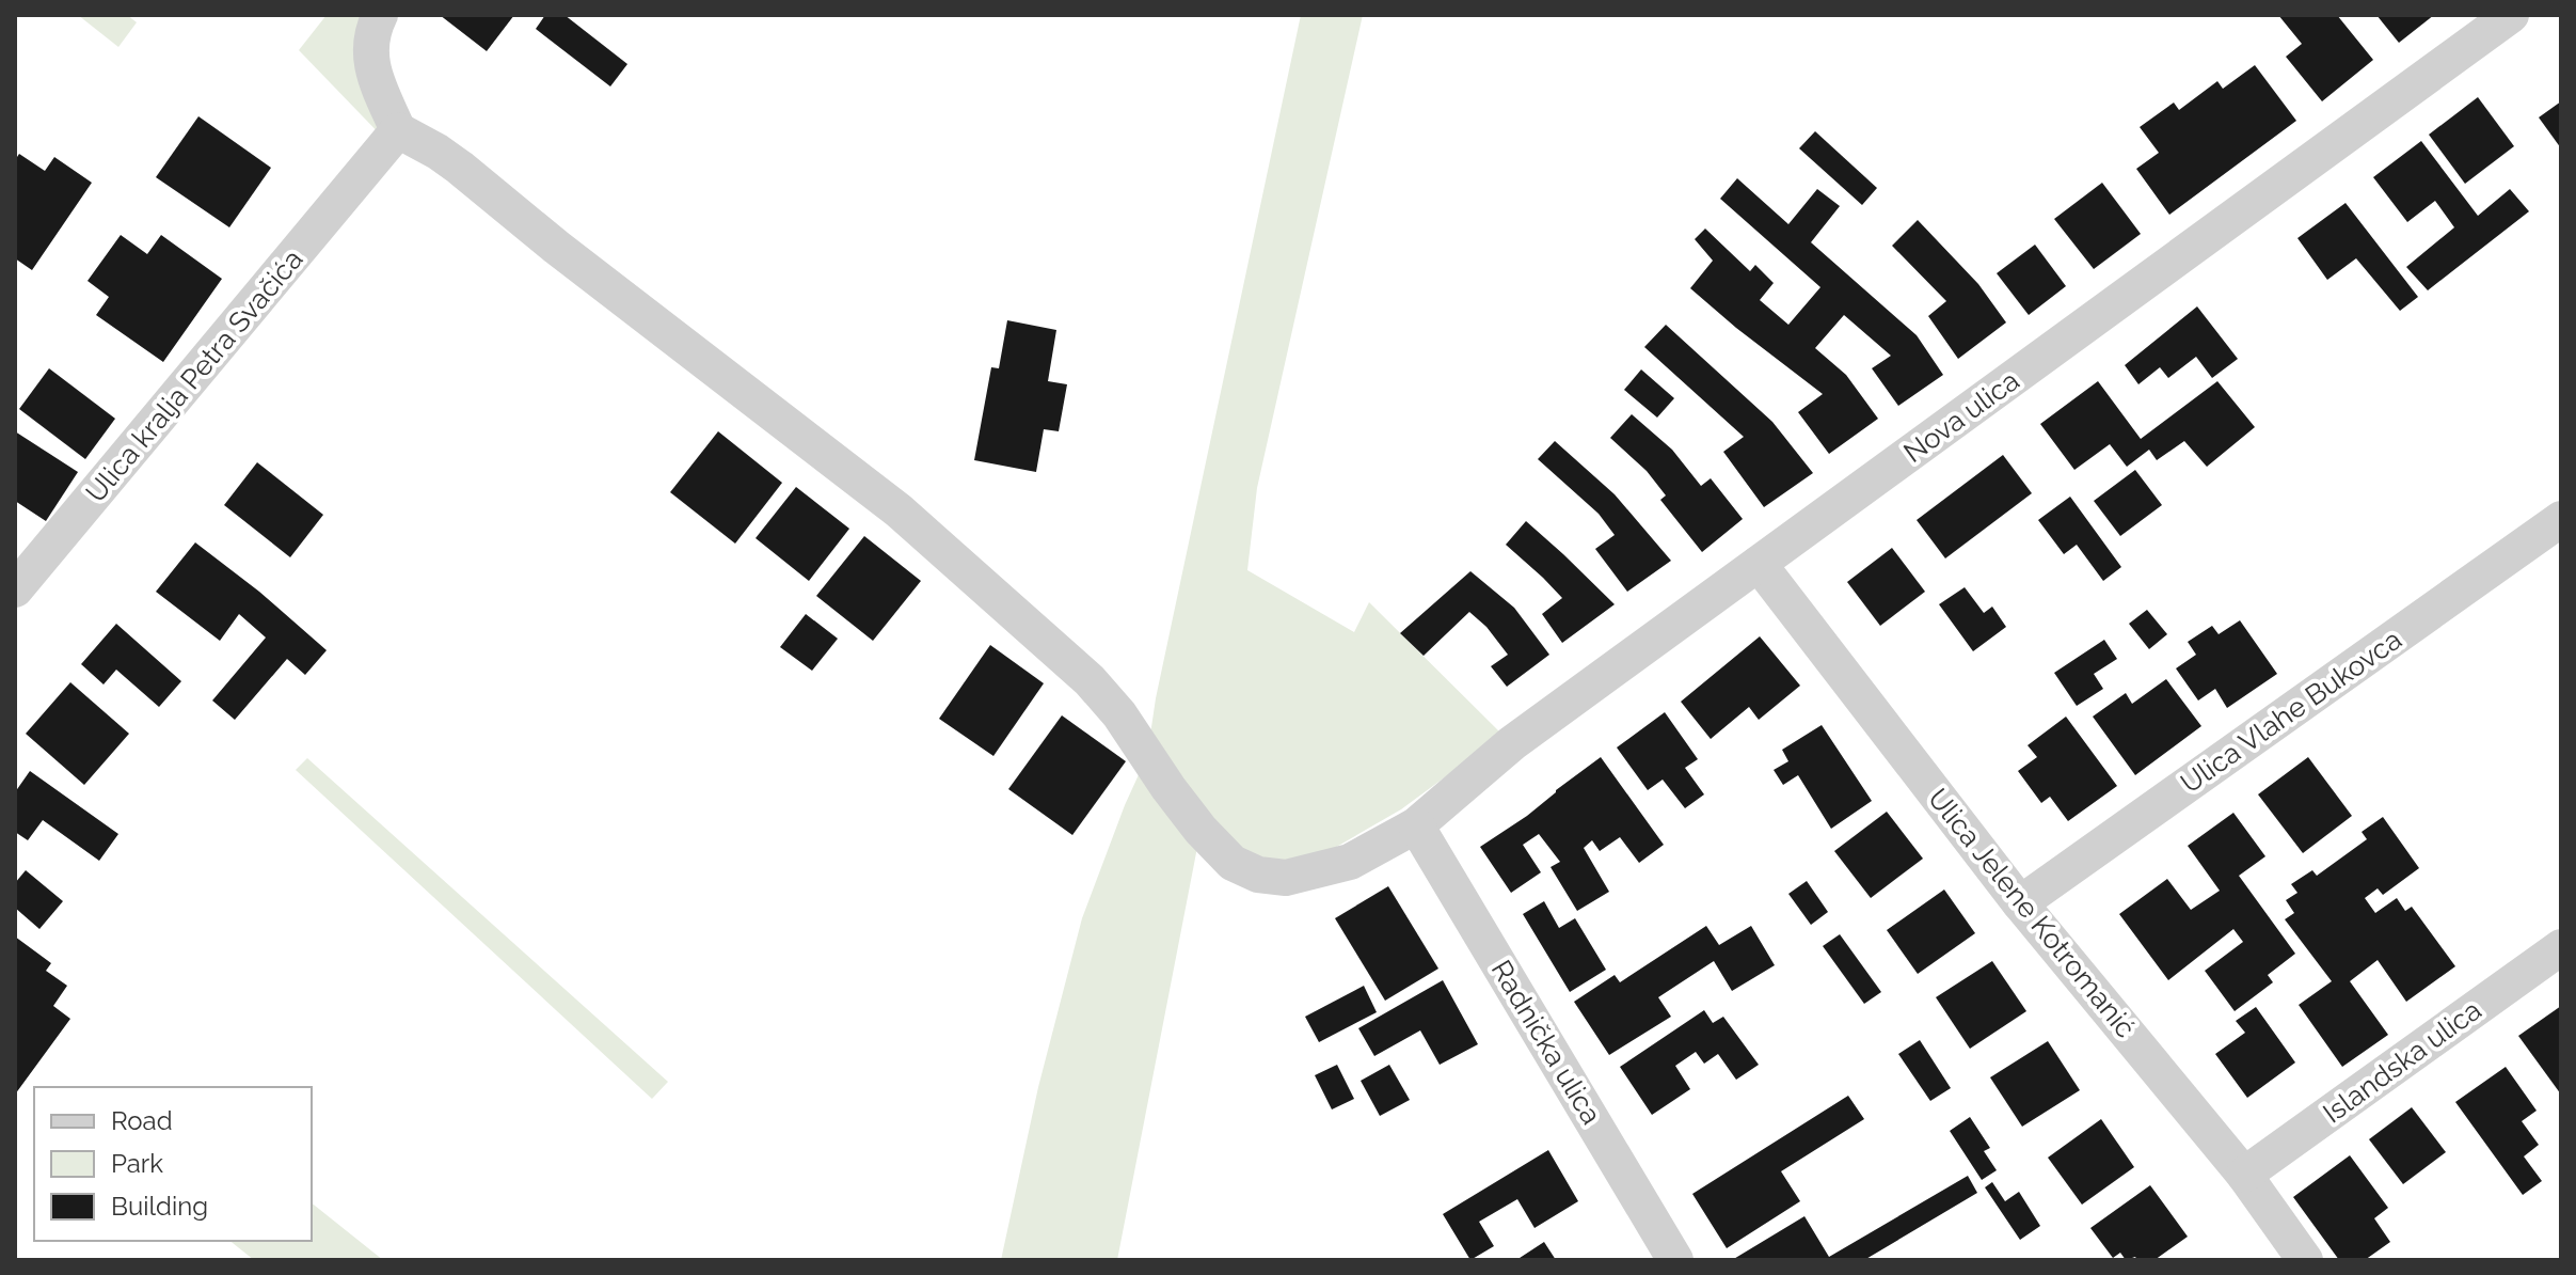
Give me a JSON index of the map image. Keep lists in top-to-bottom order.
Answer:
{
  "streets": {
    "street": [
      "Ulica kralja Petra Svačića",
      "Nova ulica",
      "Ulica Vlahe Bukovca",
      "Ulica Jelene Kotromanić",
      "Radnička ulica",
      "Islandska ulica"
    ]
  },
  "crossings": [
    ["Ulica kralja Petra Svačića", "Nova ulica"],
    ["Nova ulica", "Ulica Jelene Kotromanić"],
    ["Nova ulica", "Radnička ulica"],
    ["Ulica Vlahe Bukovca", "Ulica Jelene Kotromanić"],
    ["Ulica Jelene Kotromanić", "Islandska ulica"]
  ],
  "legend": ["Road", "Park", "Building"]
}
